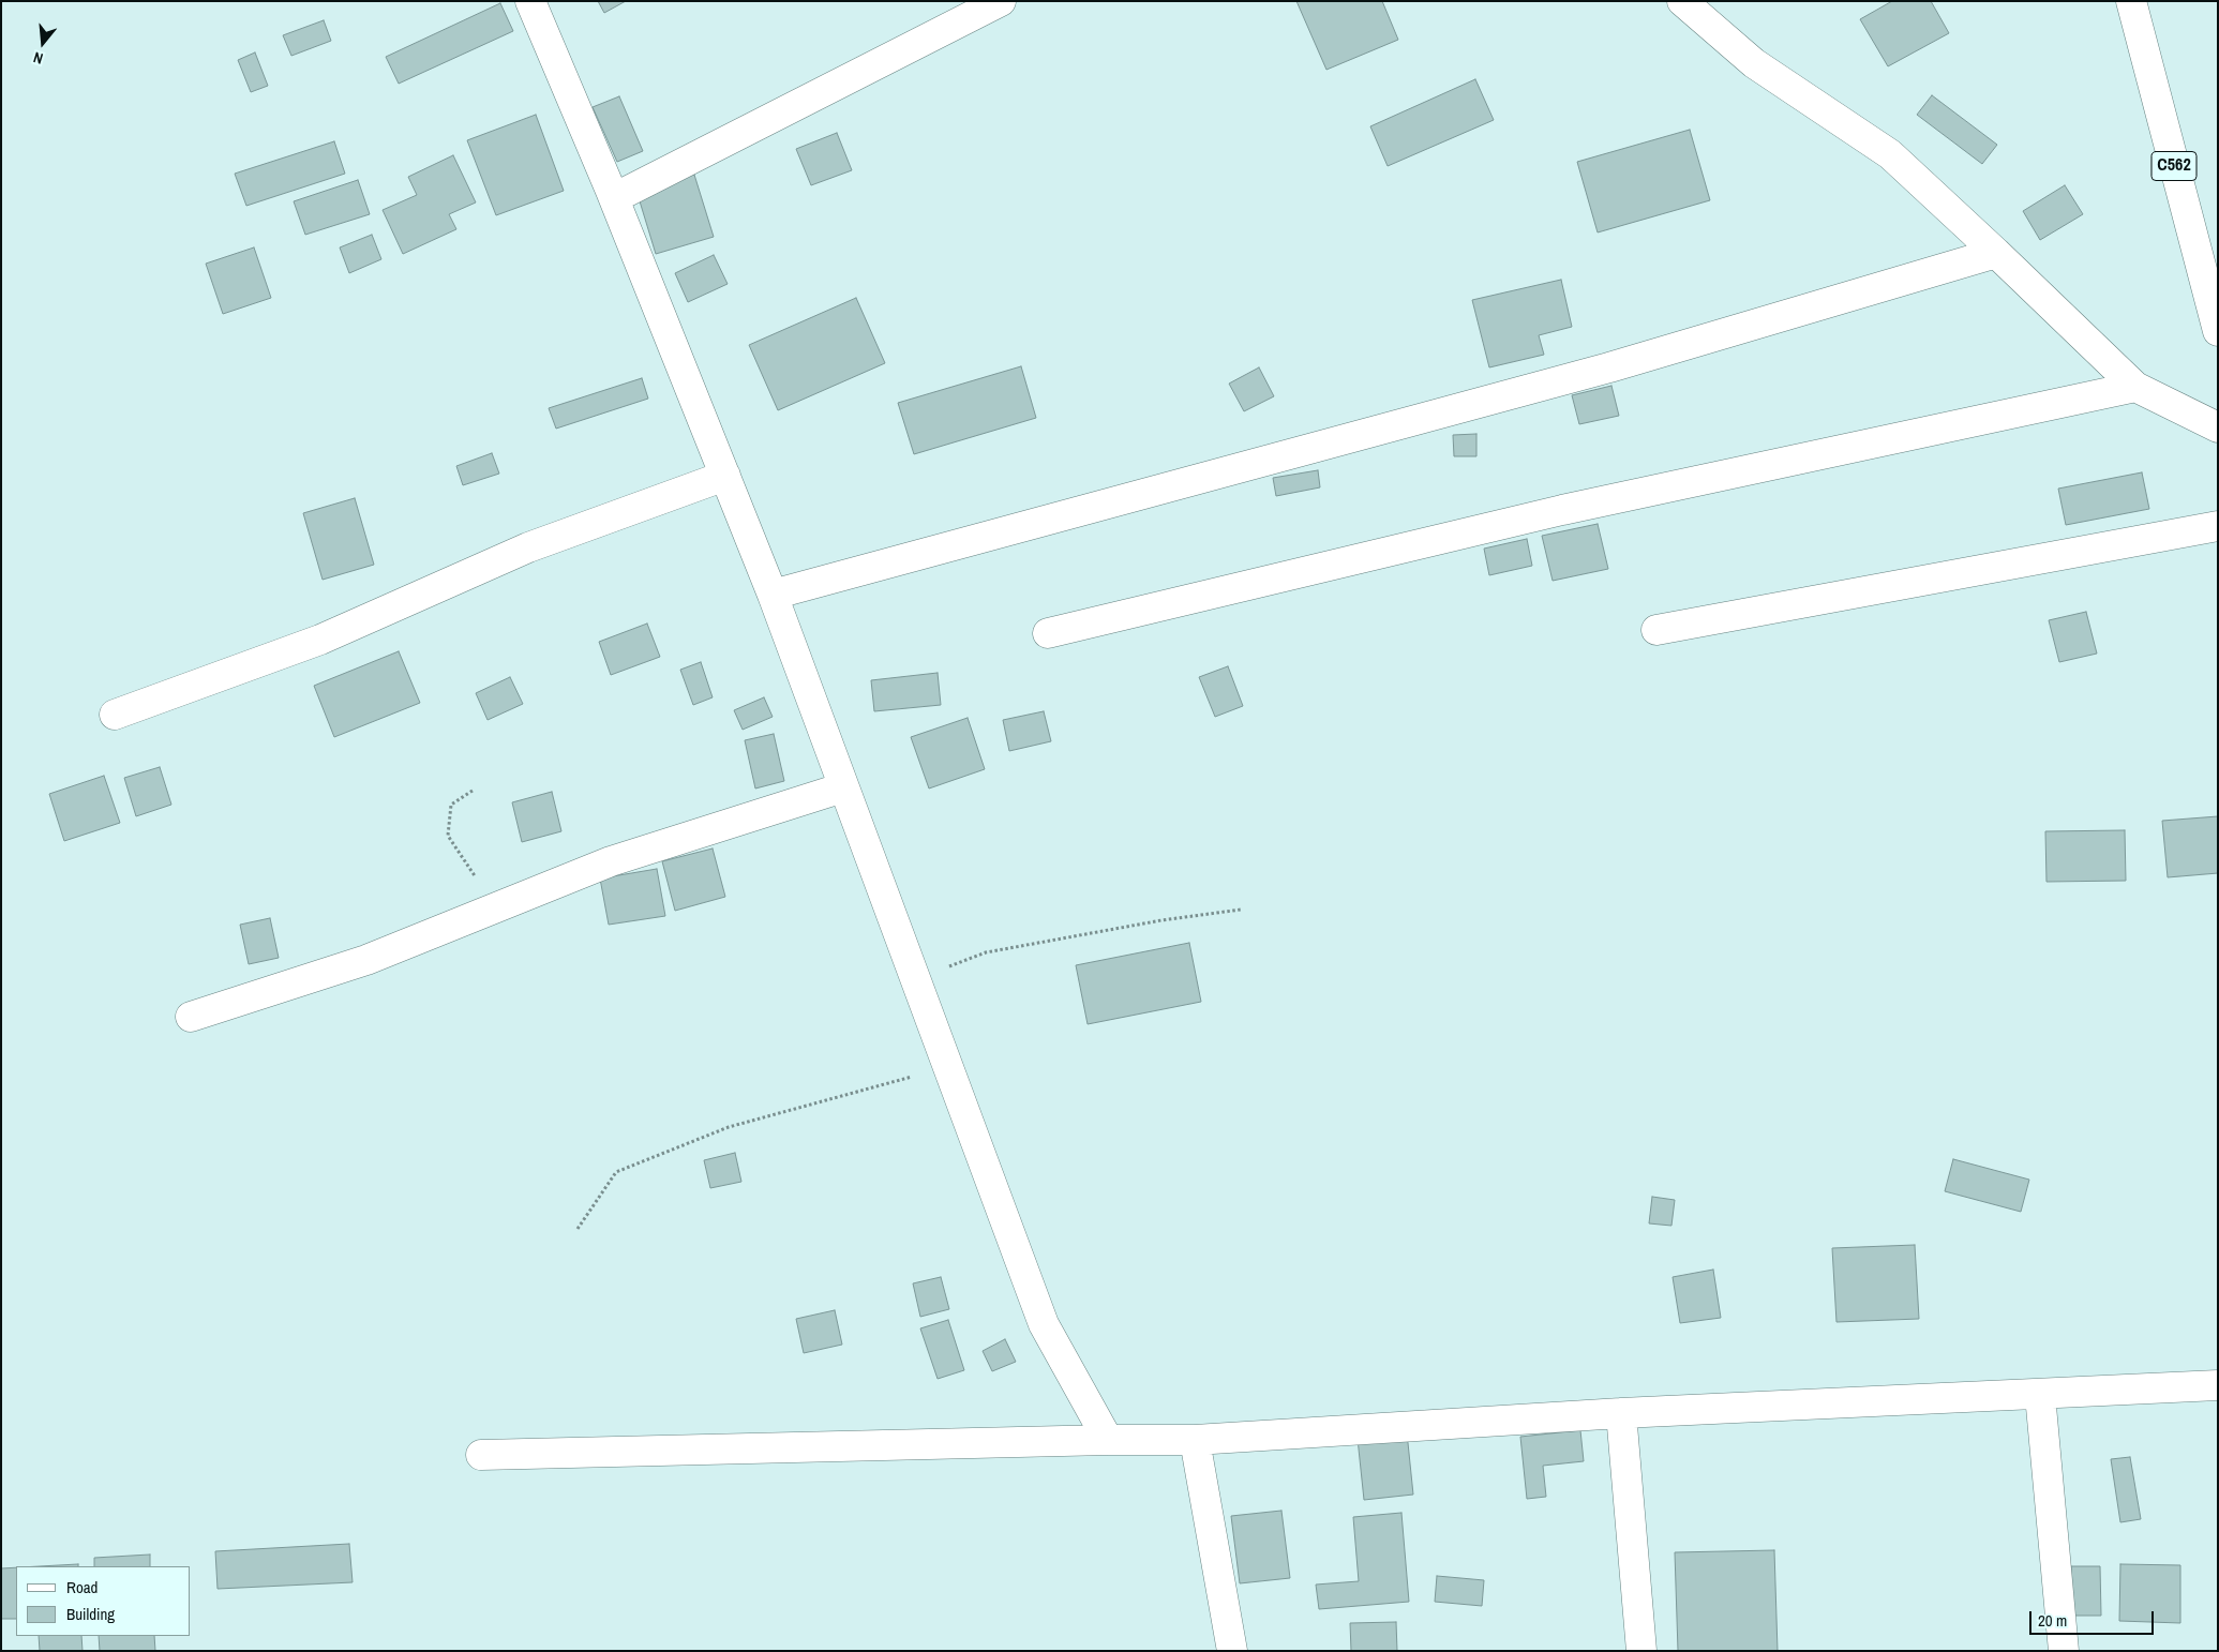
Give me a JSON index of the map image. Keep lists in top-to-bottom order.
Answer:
{
  "streets": {
    "street": ["C562"]
  },
  "legend": ["Road", "Building"],
  "scale_bar": "20 m",
  "north": "bottom"
}
